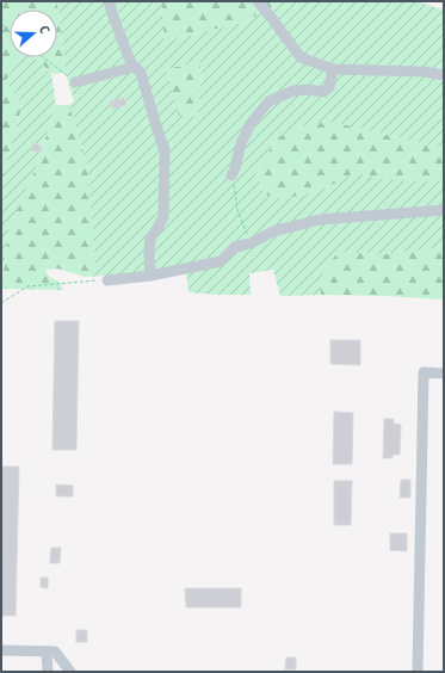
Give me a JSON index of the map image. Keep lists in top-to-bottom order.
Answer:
{
  "north": "right"
}
